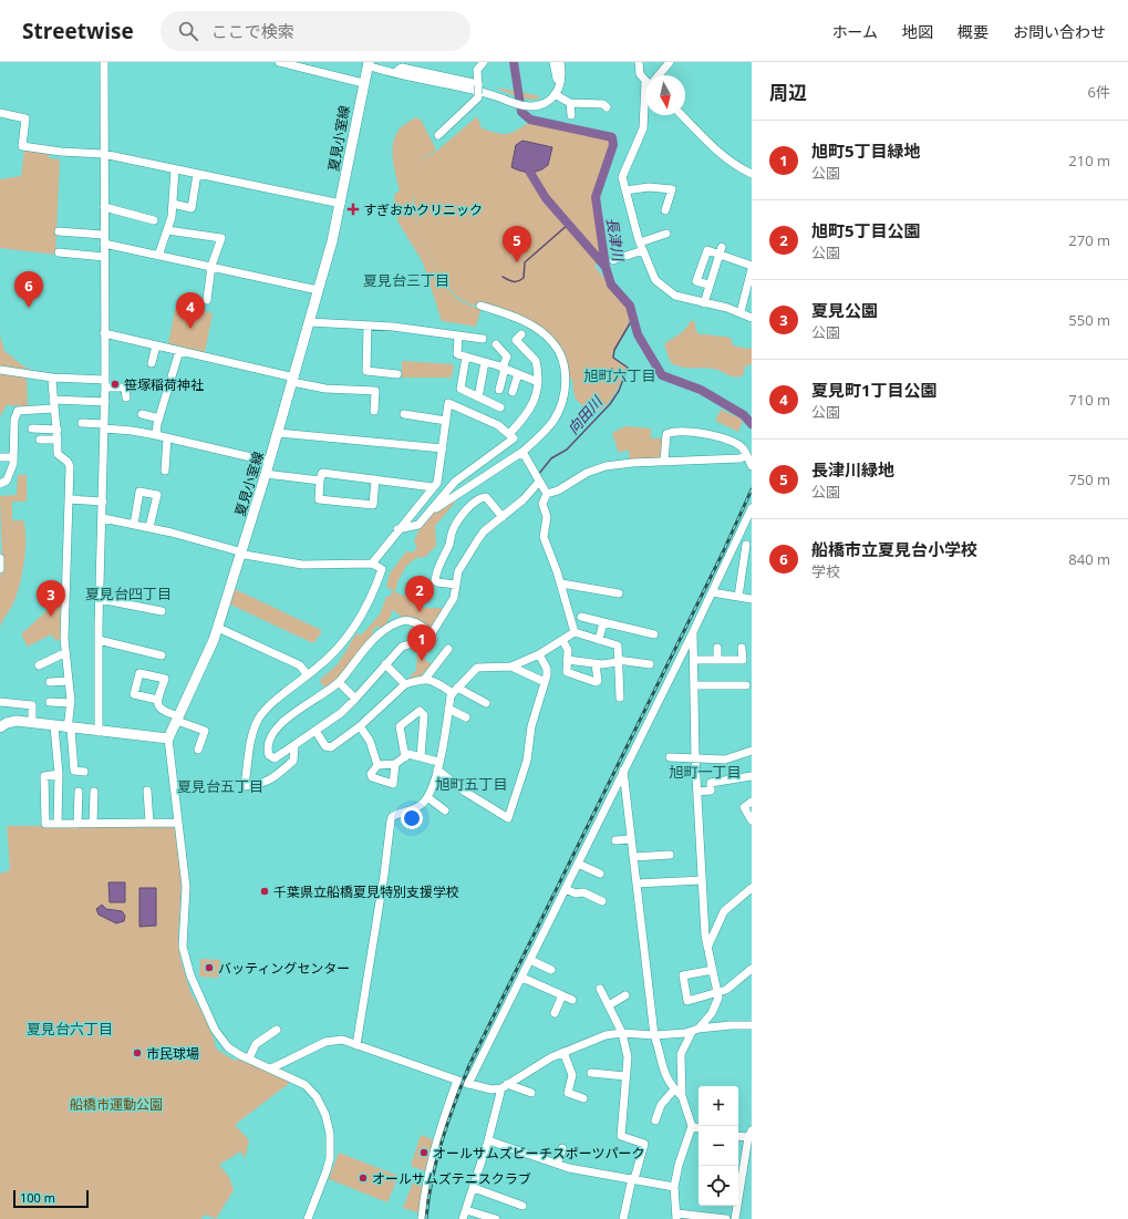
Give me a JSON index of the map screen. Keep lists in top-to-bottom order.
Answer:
{
  "streets": {
    "main road": ["夏見小室線"]
  },
  "districts": [
    "夏見台三丁目",
    "旭町六丁目",
    "夏見台四丁目",
    "旭町一丁目",
    "旭町五丁目",
    "夏見台五丁目",
    "夏見台六丁目"
  ],
  "water": ["長津川", "向田川"],
  "parks": ["船橋市運動公園"],
  "places": {
    "health": ["すぎおかクリニック"],
    "other": [
      "笹塚稲荷神社",
      "千葉県立船橋夏見特別支援学校",
      "バッティングセンター",
      "市民球場",
      "オールサムズビーチスポーツパーク",
      "オールサムズテニスクラブ"
    ]
  },
  "scale_bar": "100 m",
  "north": "bottom",
  "page": {
    "header": "Streetwise",
    "search": "ここで検索",
    "nav": [
      "ホーム",
      "地図",
      "概要",
      "お問い合わせ"
    ],
    "heading": ["周辺", "6件"],
    "list": [
      {
        "mark": "1",
        "name": "旭町5丁目緑地",
        "note": "公園",
        "value": "210 m"
      },
      {
        "mark": "2",
        "name": "旭町5丁目公園",
        "note": "公園",
        "value": "270 m"
      },
      {
        "mark": "3",
        "name": "夏見公園",
        "note": "公園",
        "value": "550 m"
      },
      {
        "mark": "4",
        "name": "夏見町1丁目公園",
        "note": "公園",
        "value": "710 m"
      },
      {
        "mark": "5",
        "name": "長津川緑地",
        "note": "公園",
        "value": "750 m"
      },
      {
        "mark": "6",
        "name": "船橋市立夏見台小学校",
        "note": "学校",
        "value": "840 m"
      }
    ],
    "pins": [
      "5",
      "6",
      "4",
      "2",
      "3",
      "1"
    ],
    "map_buttons": ["+", "−"],
    "scale": "100 m"
  }
}
